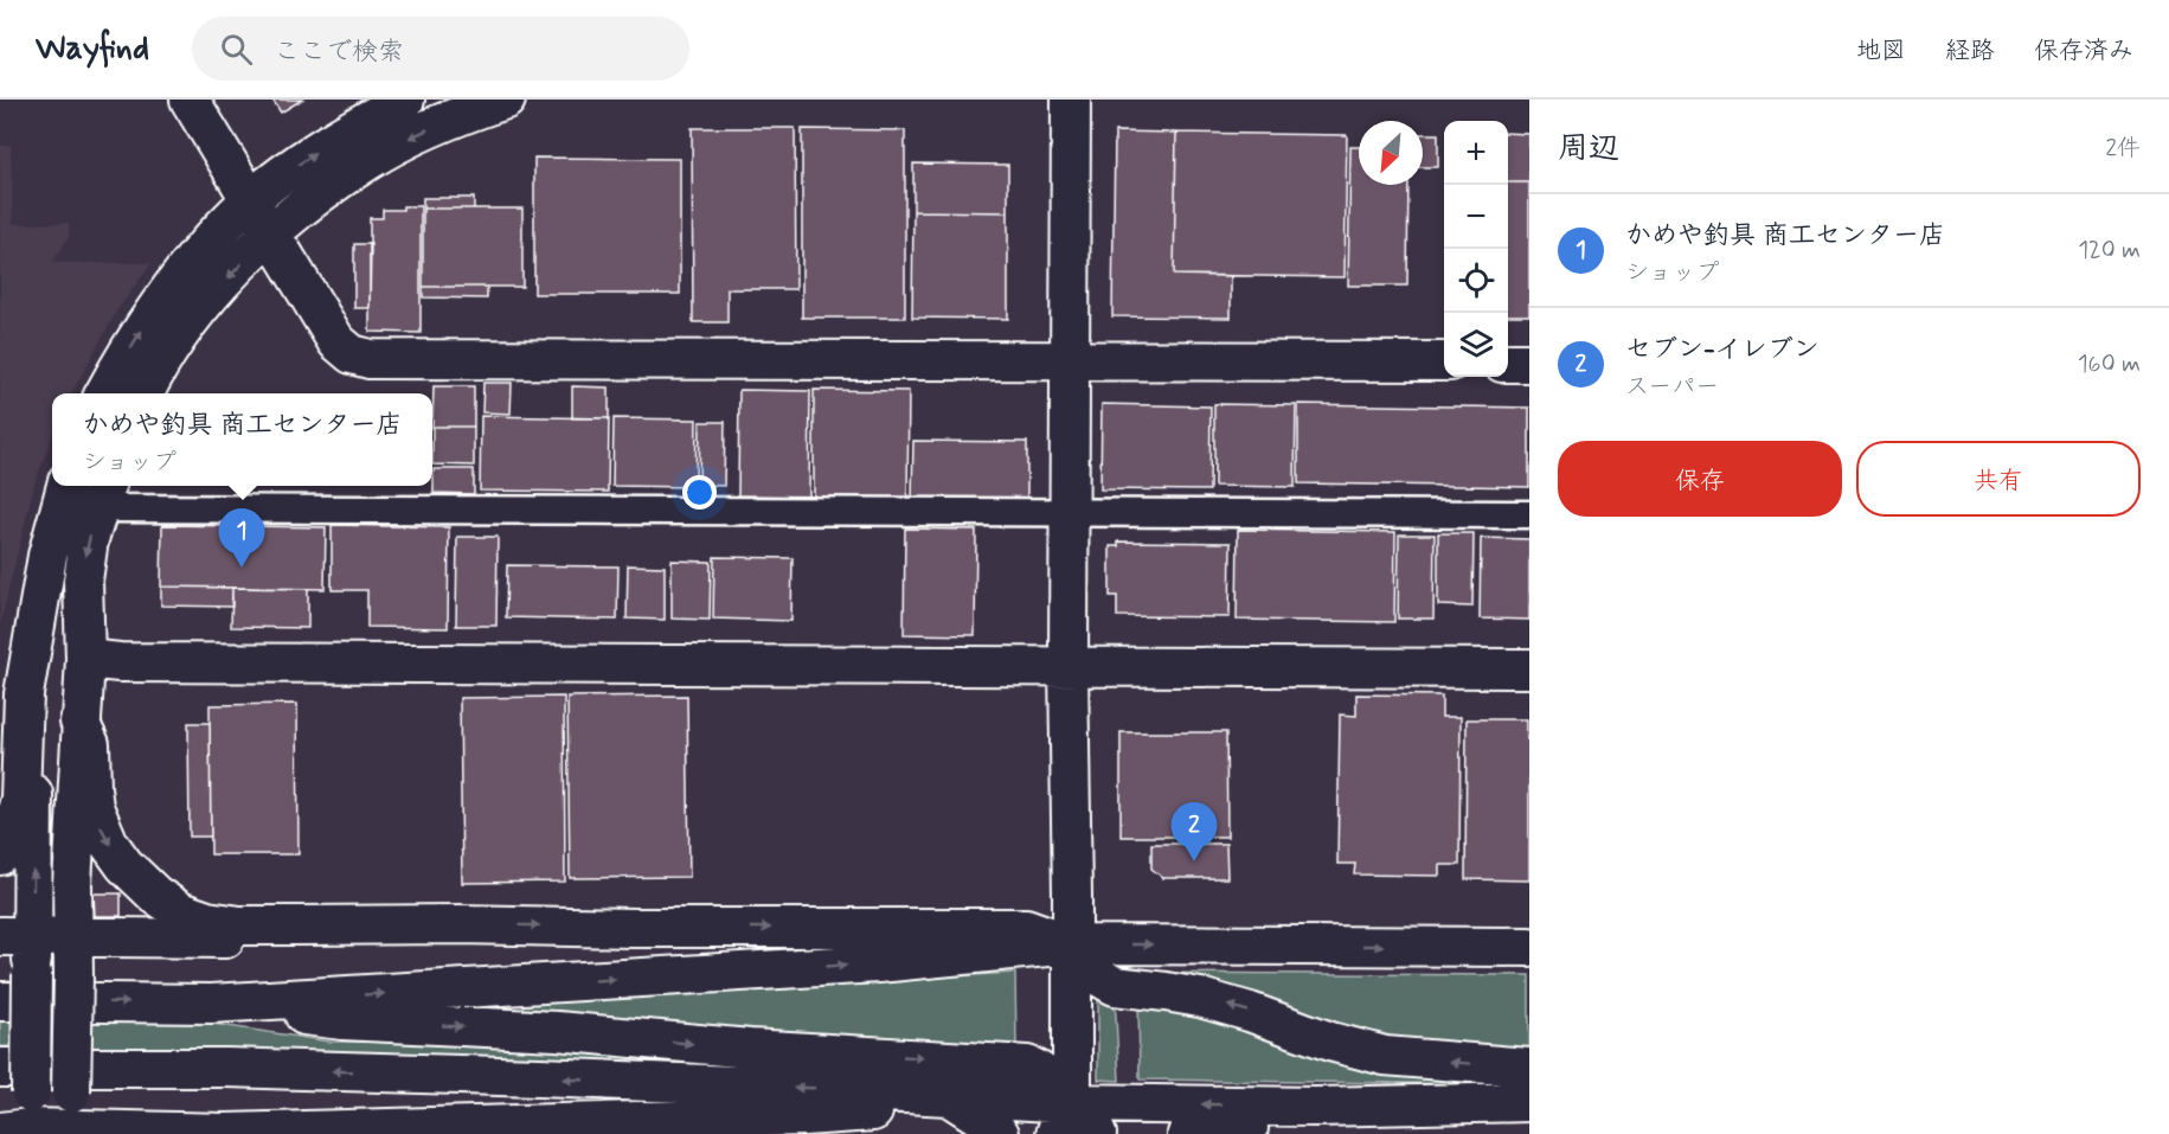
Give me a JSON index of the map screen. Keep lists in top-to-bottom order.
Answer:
{
  "north": "bottom left",
  "page": {
    "header": "Wayfind",
    "search": "ここで検索",
    "nav": ["地図", "経路", "保存済み"],
    "heading": ["周辺", "2件"],
    "map_buttons": ["+", "−"],
    "list": [
      {
        "mark": "1",
        "name": "かめや釣具 商工センター店",
        "note": "ショップ",
        "value": "120 m"
      },
      {
        "mark": "2",
        "name": "セブン-イレブン",
        "note": "スーパー",
        "value": "160 m"
      }
    ],
    "popup": ["かめや釣具 商工センター店", "ショップ"],
    "buttons": ["保存", "共有"],
    "pins": ["1", "2"]
  }
}
